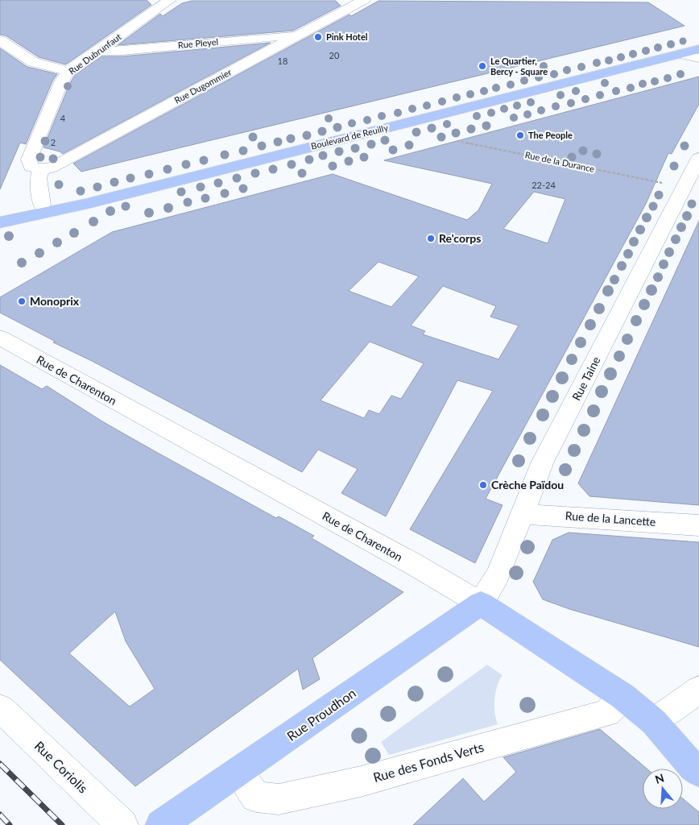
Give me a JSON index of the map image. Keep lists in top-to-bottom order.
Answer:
{
  "streets": {
    "main road": ["Boulevard de Reuilly", "Rue de Charenton", "Rue Proudhon"],
    "street": [
      "Rue Pleyel",
      "Rue Dubrunfaut",
      "Rue Dugommier",
      "Rue Taine",
      "Rue de la Lancette",
      "Rue des Fonds Verts",
      "Rue Coriolis"
    ],
    "path": ["Rue de la Durance"]
  },
  "crossings": [
    ["Rue Pleyel", "Rue Dubrunfaut"],
    ["Rue Pleyel", "Rue Dugommier"],
    ["Rue Dubrunfaut", "Rue Dugommier"],
    ["Rue Taine", "Rue de Charenton"],
    ["Rue Taine", "Rue de la Lancette"],
    ["Rue Taine", "Rue Proudhon"],
    ["Rue de Charenton", "Rue Proudhon"],
    ["Rue de Charenton", "Rue des Fonds Verts"],
    ["Rue Proudhon", "Rue des Fonds Verts"]
  ],
  "places": [
    "Pink Hotel",
    "Le Quartier, Bercy - Square",
    "The People",
    "Re'corps",
    "Monoprix",
    "Crèche Païdou"
  ],
  "house_numbers": [
    "20",
    "18",
    "4",
    "2",
    "22-24"
  ],
  "north": "top"
}
